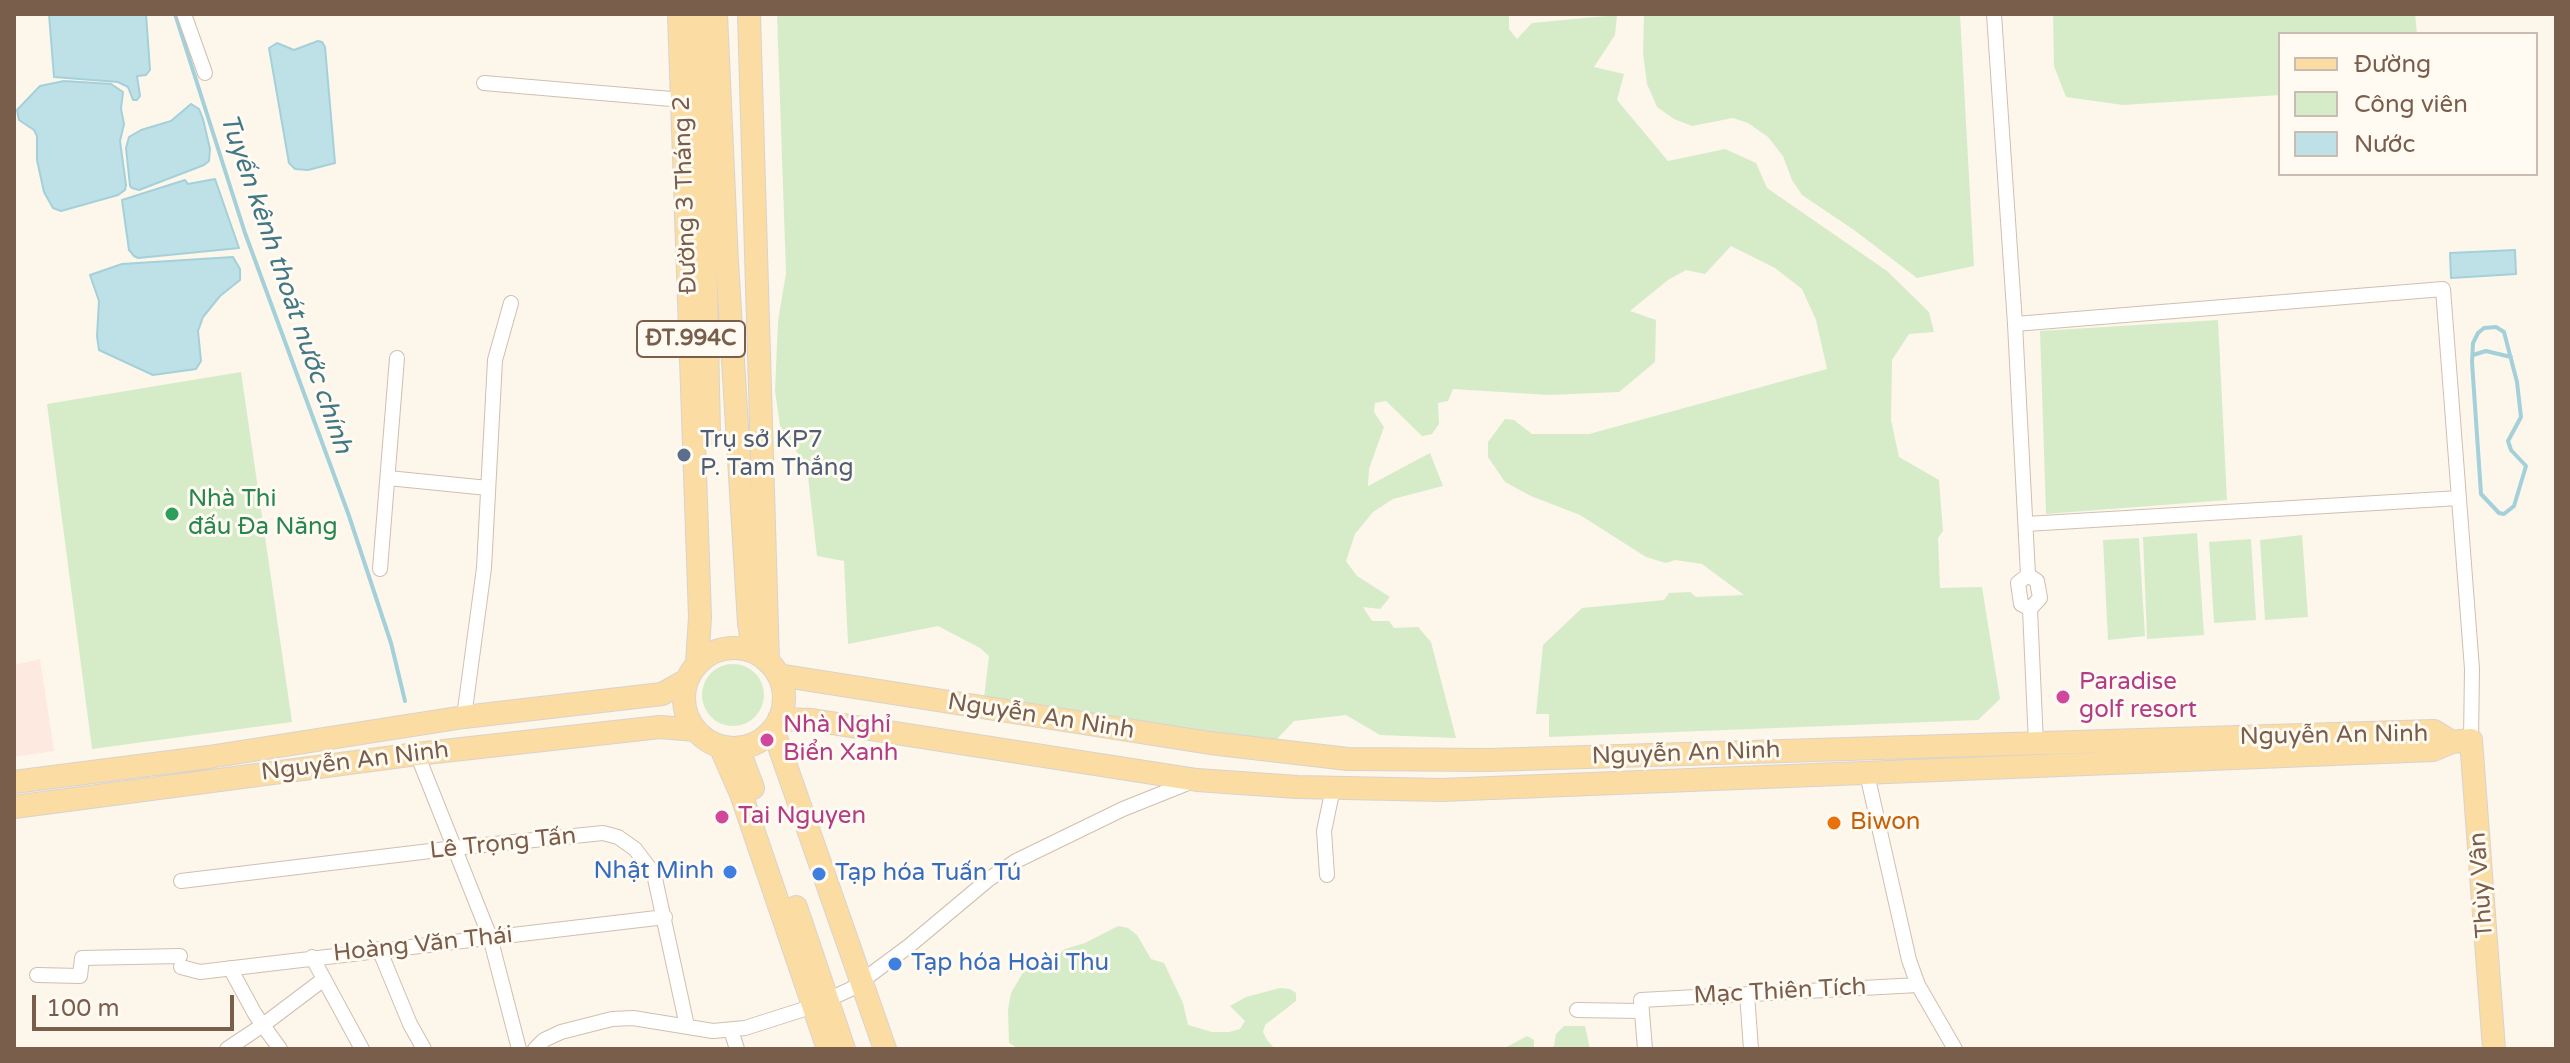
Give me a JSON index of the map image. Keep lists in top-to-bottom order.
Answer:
{
  "streets": {
    "main road": [
      "Đường 3 Tháng 2",
      "ĐT.994C",
      "Nguyễn An Ninh",
      "Thùy Vân"
    ],
    "street": ["Lê Trọng Tấn", "Hoàng Văn Thái", "Mạc Thiên Tích"]
  },
  "crossings": [
    ["Đường 3 Tháng 2", "ĐT.994C"],
    ["Đường 3 Tháng 2", "Nguyễn An Ninh"],
    ["ĐT.994C", "Nguyễn An Ninh"],
    ["Nguyễn An Ninh", "Thùy Vân"],
    ["Lê Trọng Tấn", "Hoàng Văn Thái"]
  ],
  "water": ["Tuyến kênh thoát nước chính"],
  "places": [
    "Trụ sở KP7 P. Tam Thắng",
    "Nhà Thi đấu Đa Năng",
    "Paradise golf resort",
    "Nhà Nghỉ Biển Xanh",
    "Tai Nguyen",
    "Biwon",
    "Nhật Minh",
    "Tạp hóa Tuấn Tú",
    "Tạp hóa Hoài Thu"
  ],
  "legend": ["Đường", "Công viên", "Nước"],
  "scale_bar": "100 m"
}
